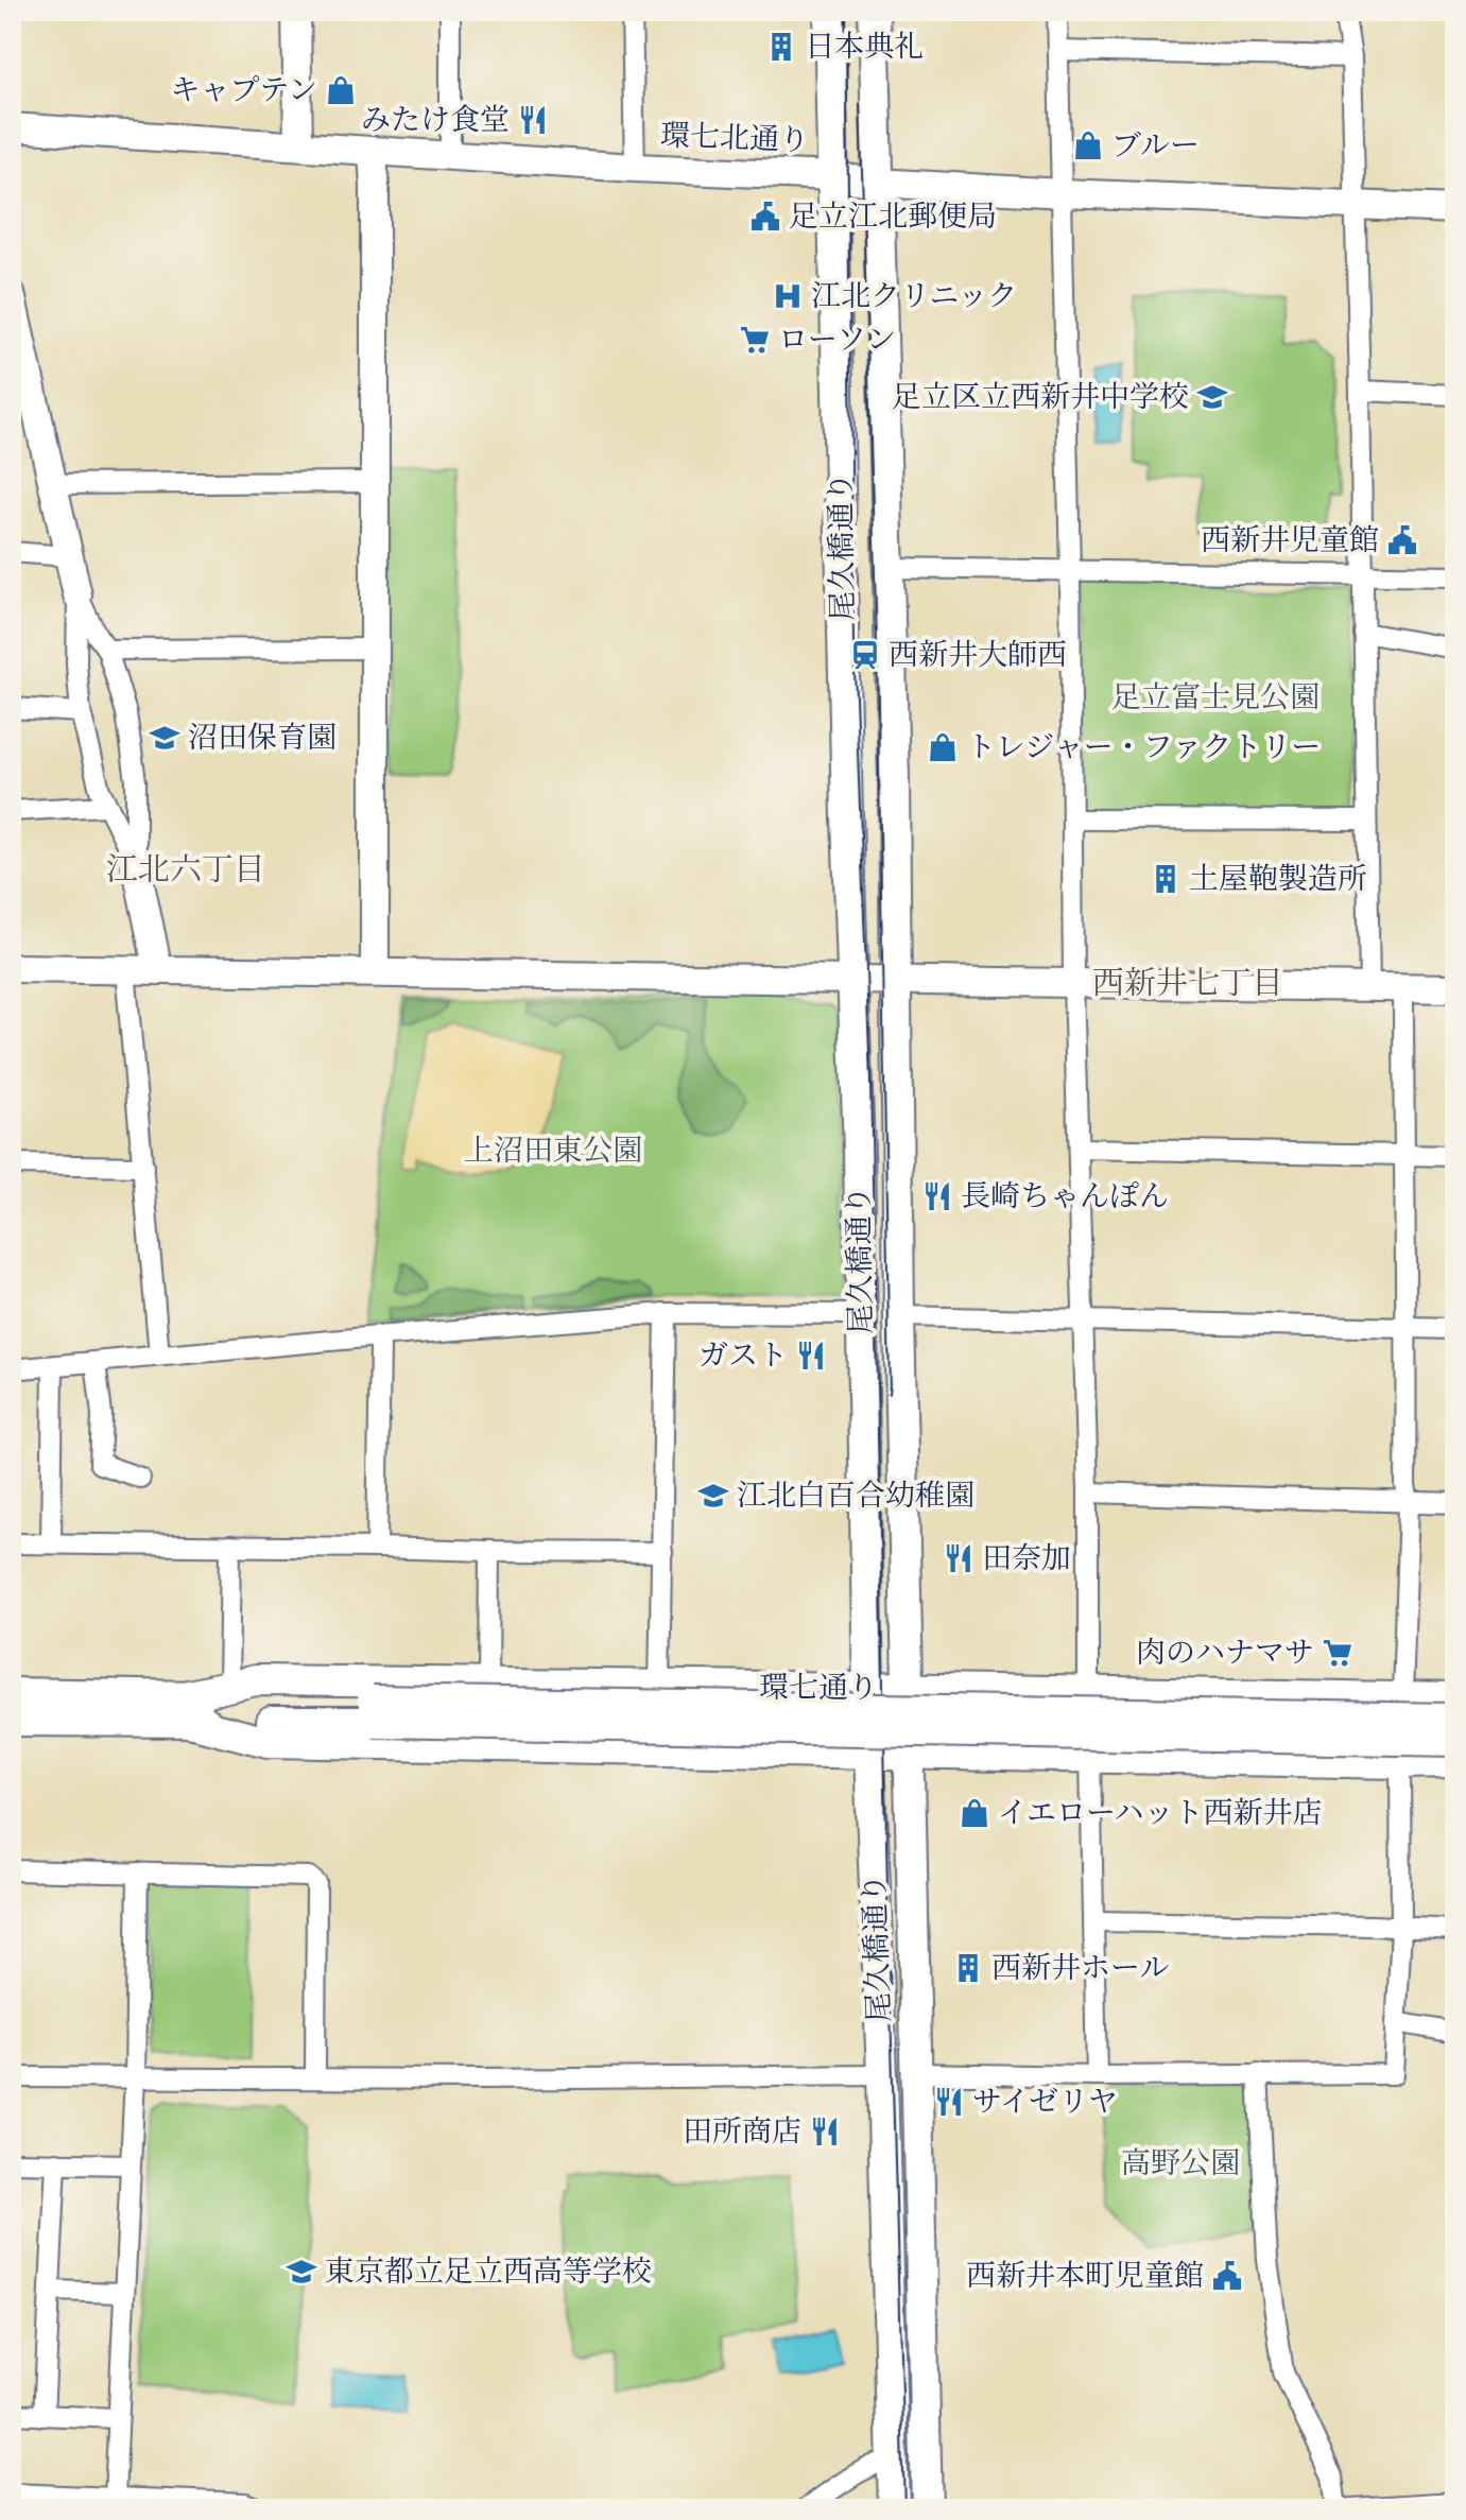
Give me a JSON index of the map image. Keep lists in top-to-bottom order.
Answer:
{
  "streets": {
    "main road": ["尾久橋通り", "環七通り"],
    "street": ["環七北通り"]
  },
  "crossings": [
    ["環七北通り", "尾久橋通り"],
    ["尾久橋通り", "環七通り"]
  ],
  "districts": ["江北六丁目", "西新井七丁目"],
  "parks": ["足立富士見公園", "上沼田東公園", "高野公園"],
  "places": {
    "building": ["日本典礼", "土屋鞄製造所", "西新井ホール"],
    "shop": [
      "キャプテン",
      "ブルー",
      "トレジャー・ファクトリー",
      "イエローハット西新井店"
    ],
    "restaurant": [
      "みたけ食堂",
      "長崎ちゃんぽん",
      "ガスト",
      "田奈加",
      "サイゼリヤ",
      "田所商店"
    ],
    "public building": ["足立江北郵便局", "西新井児童館", "西新井本町児童館"],
    "hospital": ["江北クリニック"],
    "supermarket": ["ローソン", "肉のハナマサ"],
    "school or university": [
      "足立区立西新井中学校",
      "沼田保育園",
      "江北白百合幼稚園",
      "東京都立足立西高等学校"
    ],
    "station": ["西新井大師西"]
  }
}
